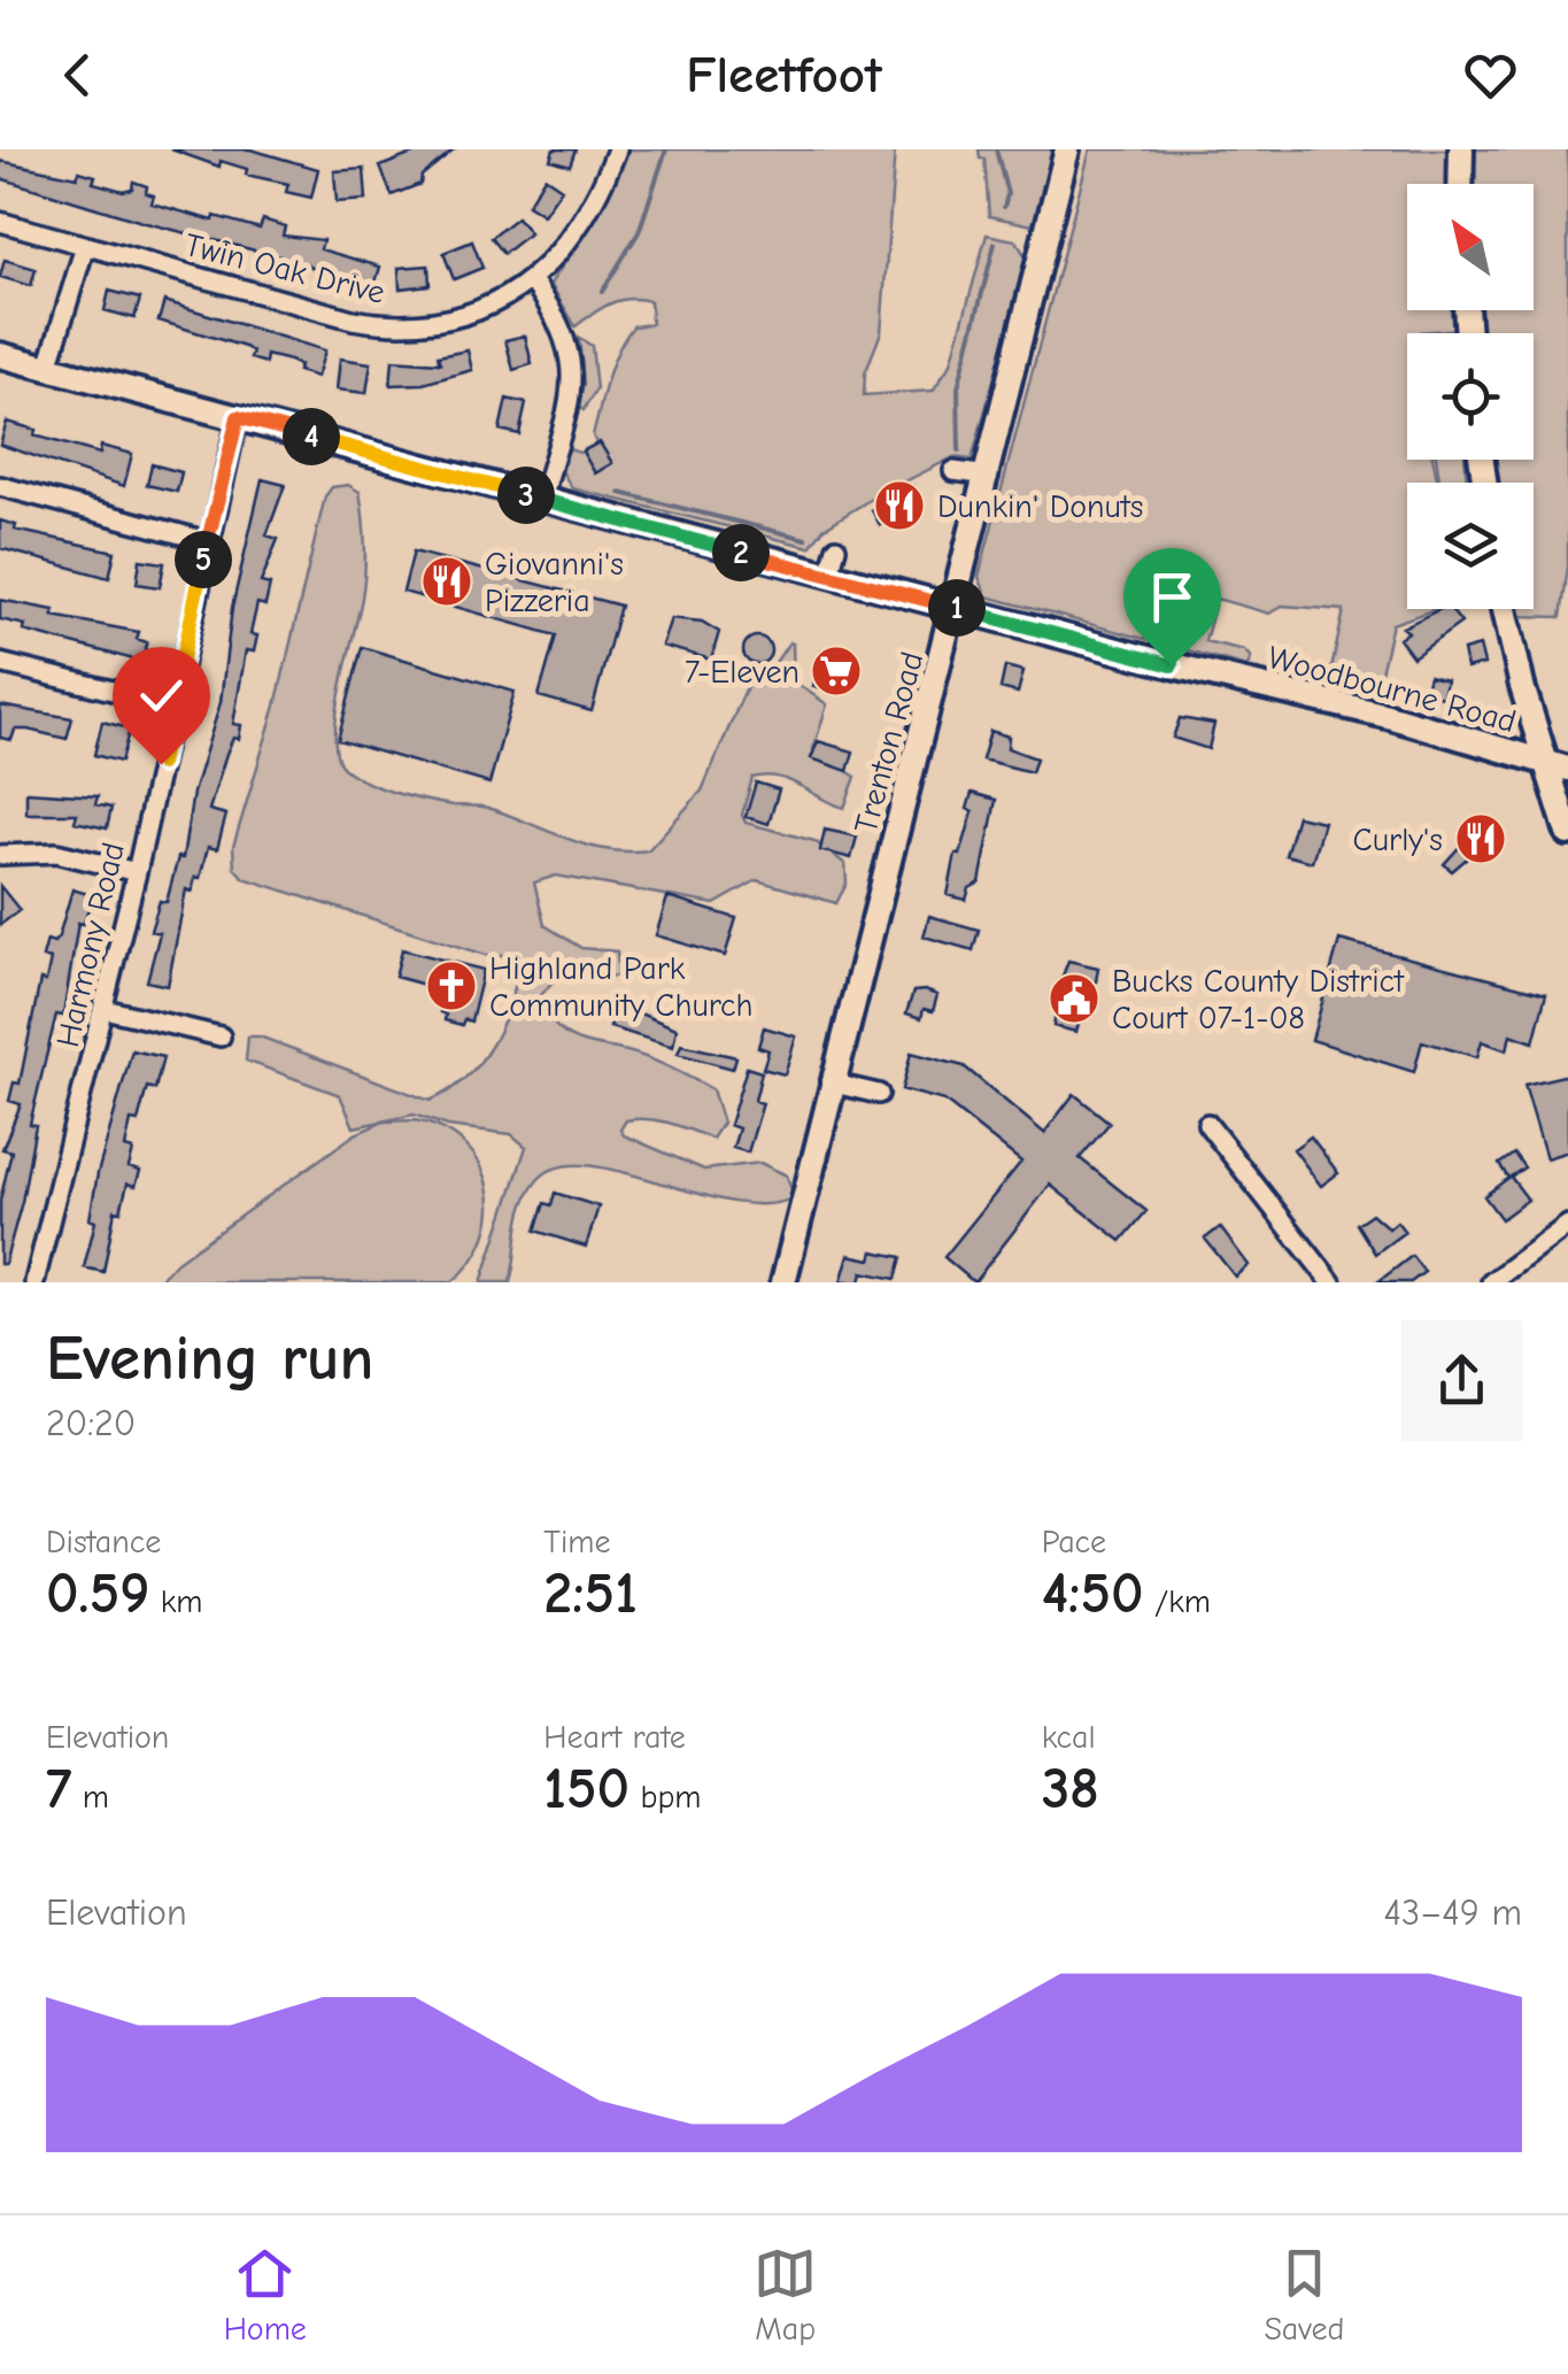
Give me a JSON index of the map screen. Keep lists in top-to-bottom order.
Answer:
{
  "streets": {
    "main road": ["Woodbourne Road", "Trenton Road"],
    "street": ["Twin Oak Drive", "Harmony Road"]
  },
  "crossings": [
    ["Woodbourne Road", "Trenton Road"],
    ["Woodbourne Road", "Harmony Road"]
  ],
  "places": {
    "restaurant": ["Dunkin' Donuts", "Giovanni's Pizzeria", "Curly's"],
    "supermarket": ["7-Eleven"],
    "church": ["Highland Park Community Church"],
    "public building": ["Bucks County District Court 07-1-08"]
  },
  "north": "top left",
  "page": {
    "header": "Fleetfoot",
    "pins": [
      "4",
      "3",
      "2",
      "5",
      "1"
    ],
    "heading": ["Evening run", "20:20"],
    "stats": [
      ["Distance", "0.59 km"],
      ["Time", "2:51"],
      ["Pace", "4:50 /km"],
      ["Elevation", "7 m"],
      ["Heart rate", "150 bpm"],
      ["kcal", "38"]
    ],
    "chart": ["Elevation", "43–49 m"],
    "tabs": ["Home", "Map", "Saved"]
  }
}
